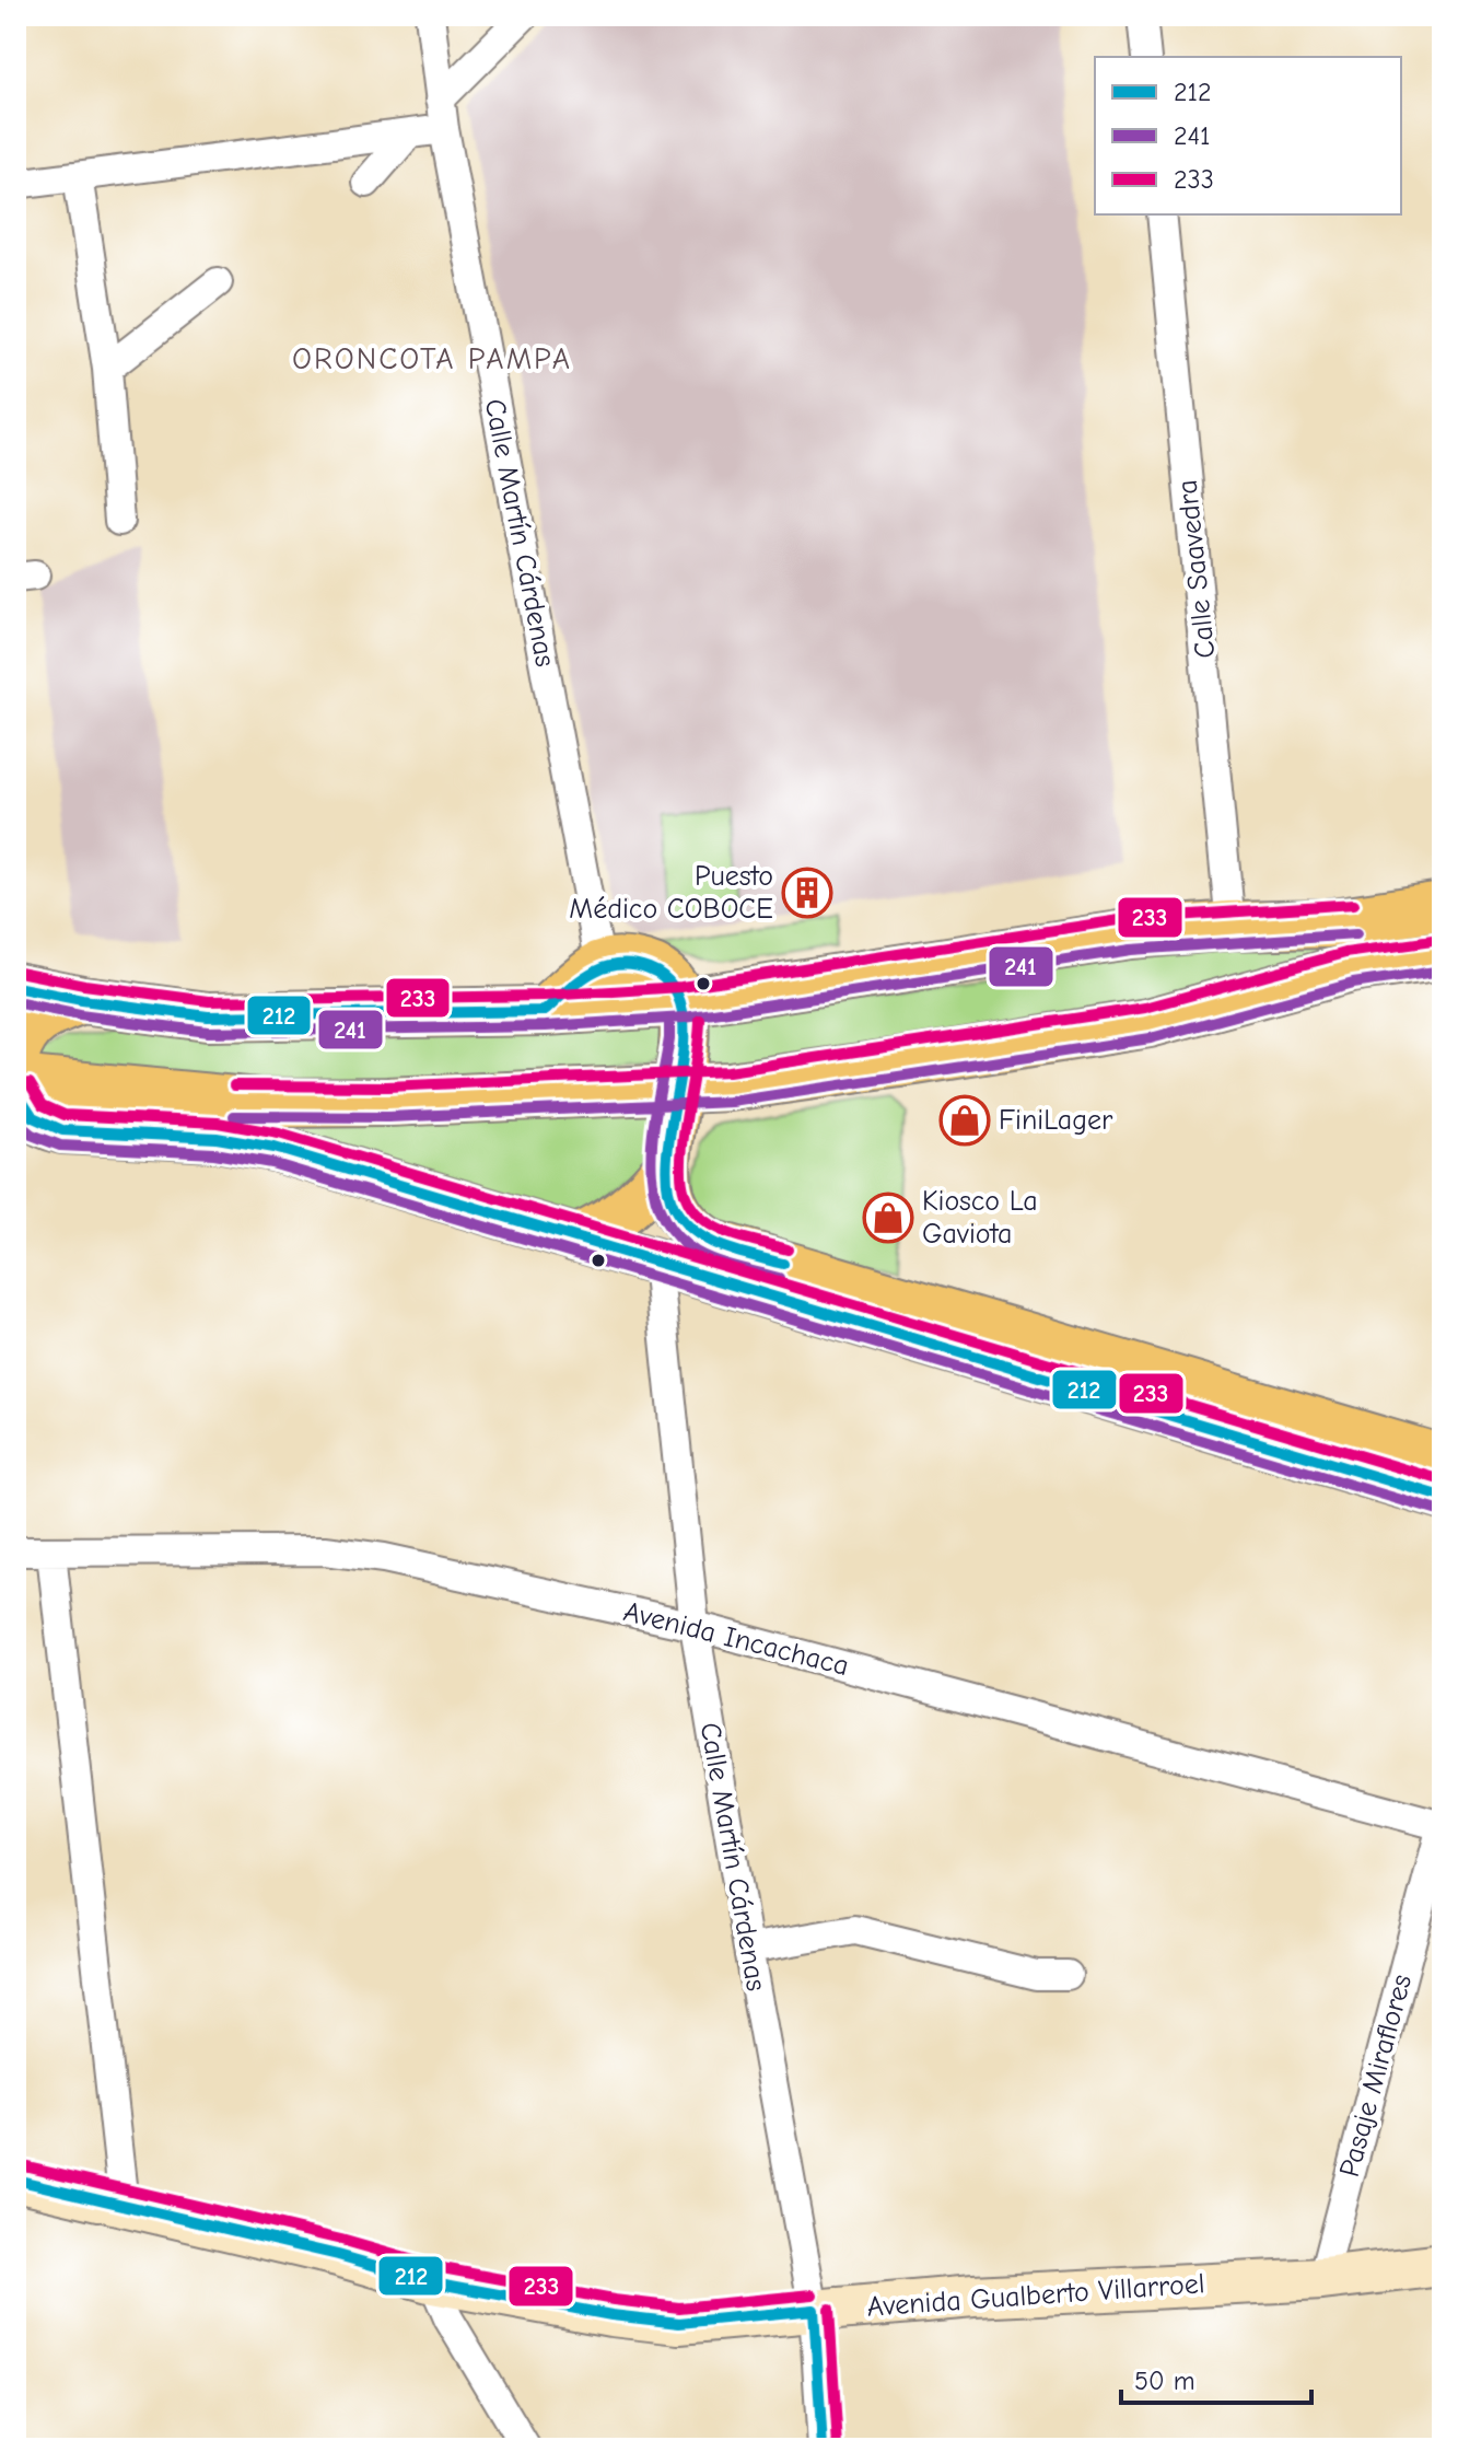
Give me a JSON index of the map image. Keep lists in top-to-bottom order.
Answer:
{
  "streets": {
    "main road": ["Avenida Gualberto Villarroel"],
    "street": [
      "Calle Martín Cárdenas",
      "Calle Saavedra",
      "Avenida Incachaca",
      "Pasaje Miraflores"
    ]
  },
  "crossings": [
    ["Calle Martín Cárdenas", "Avenida Incachaca"],
    ["Calle Martín Cárdenas", "Avenida Gualberto Villarroel"],
    ["Avenida Incachaca", "Pasaje Miraflores"],
    ["Pasaje Miraflores", "Avenida Gualberto Villarroel"]
  ],
  "districts": ["ORONCOTA PAMPA"],
  "places": {
    "building": ["Puesto Médico COBOCE"],
    "shop": ["FiniLager", "Kiosco La Gaviota"]
  },
  "lines": ["transit line 233", "transit line 241", "transit line 212"],
  "legend": ["212", "241", "233"],
  "scale_bar": "50 m"
}
